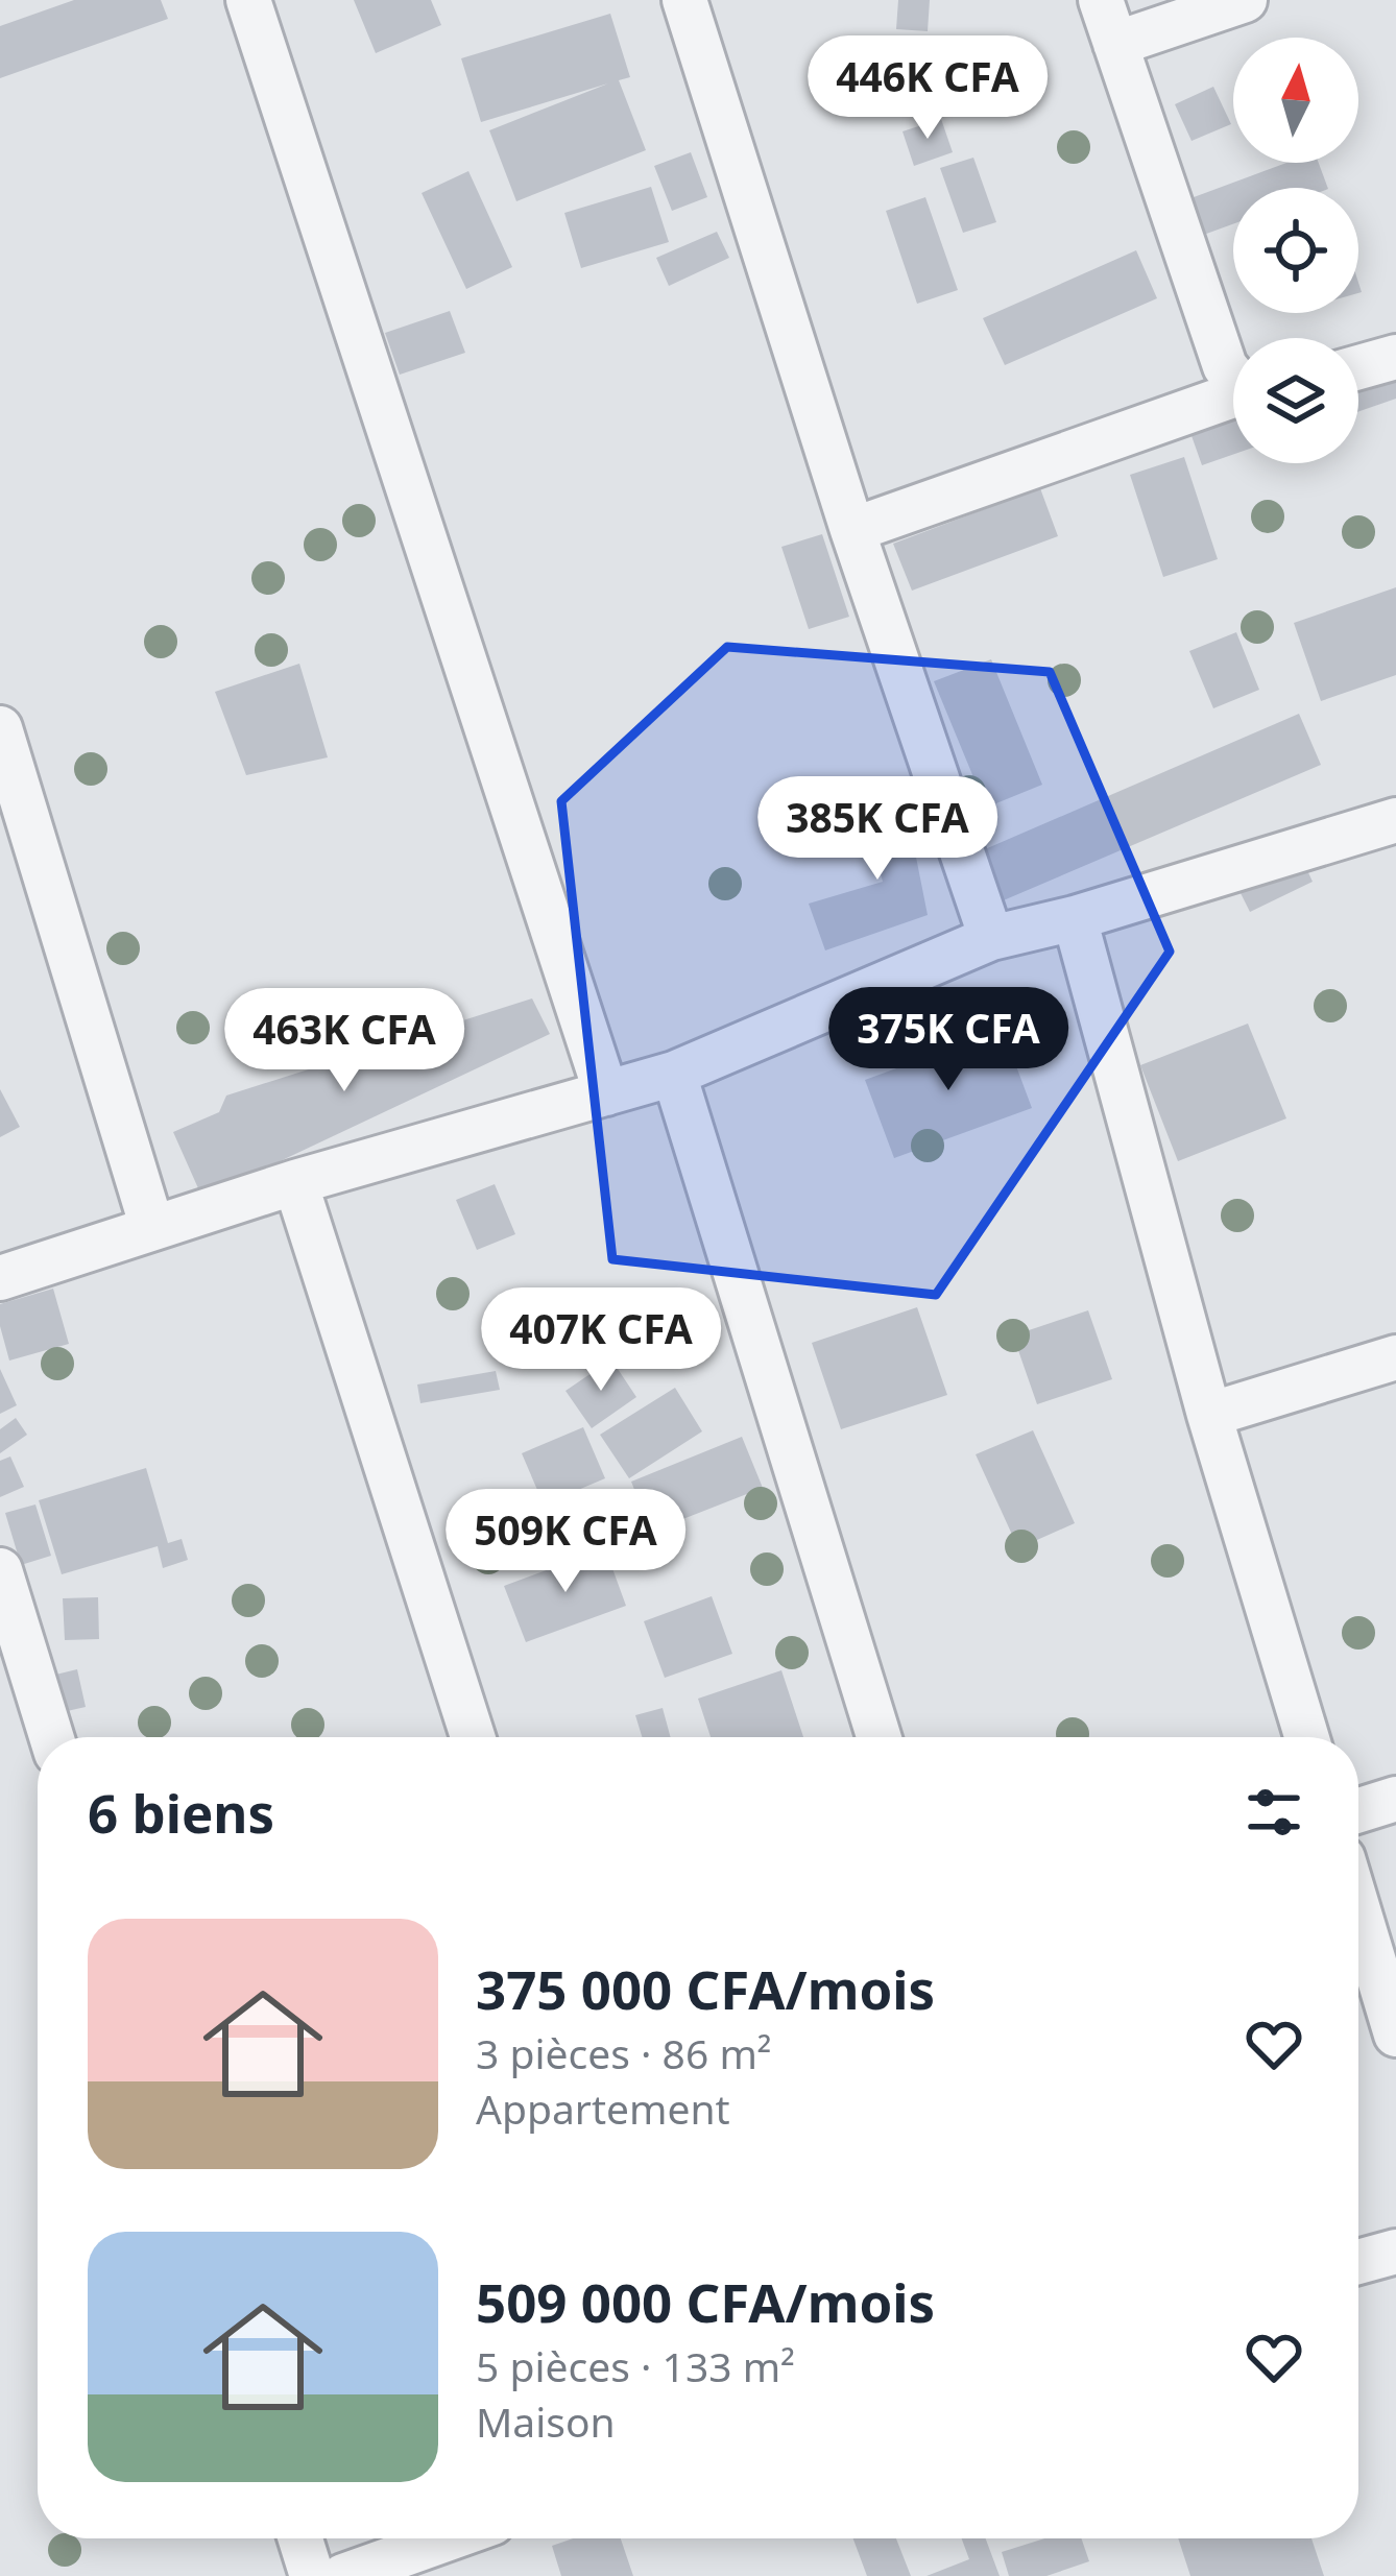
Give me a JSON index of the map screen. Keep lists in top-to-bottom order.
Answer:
{
  "north": "top",
  "page": {
    "price": [
      "446K CFA",
      "385K CFA",
      "375K CFA",
      "463K CFA",
      "407K CFA",
      "509K CFA"
    ],
    "heading": "6 biens",
    "list": [
      {
        "name": "375 000 CFA/mois",
        "note": "3 pièces · 86 m² · Appartement"
      },
      {
        "name": "509 000 CFA/mois",
        "note": "5 pièces · 133 m² · Maison"
      }
    ]
  }
}
